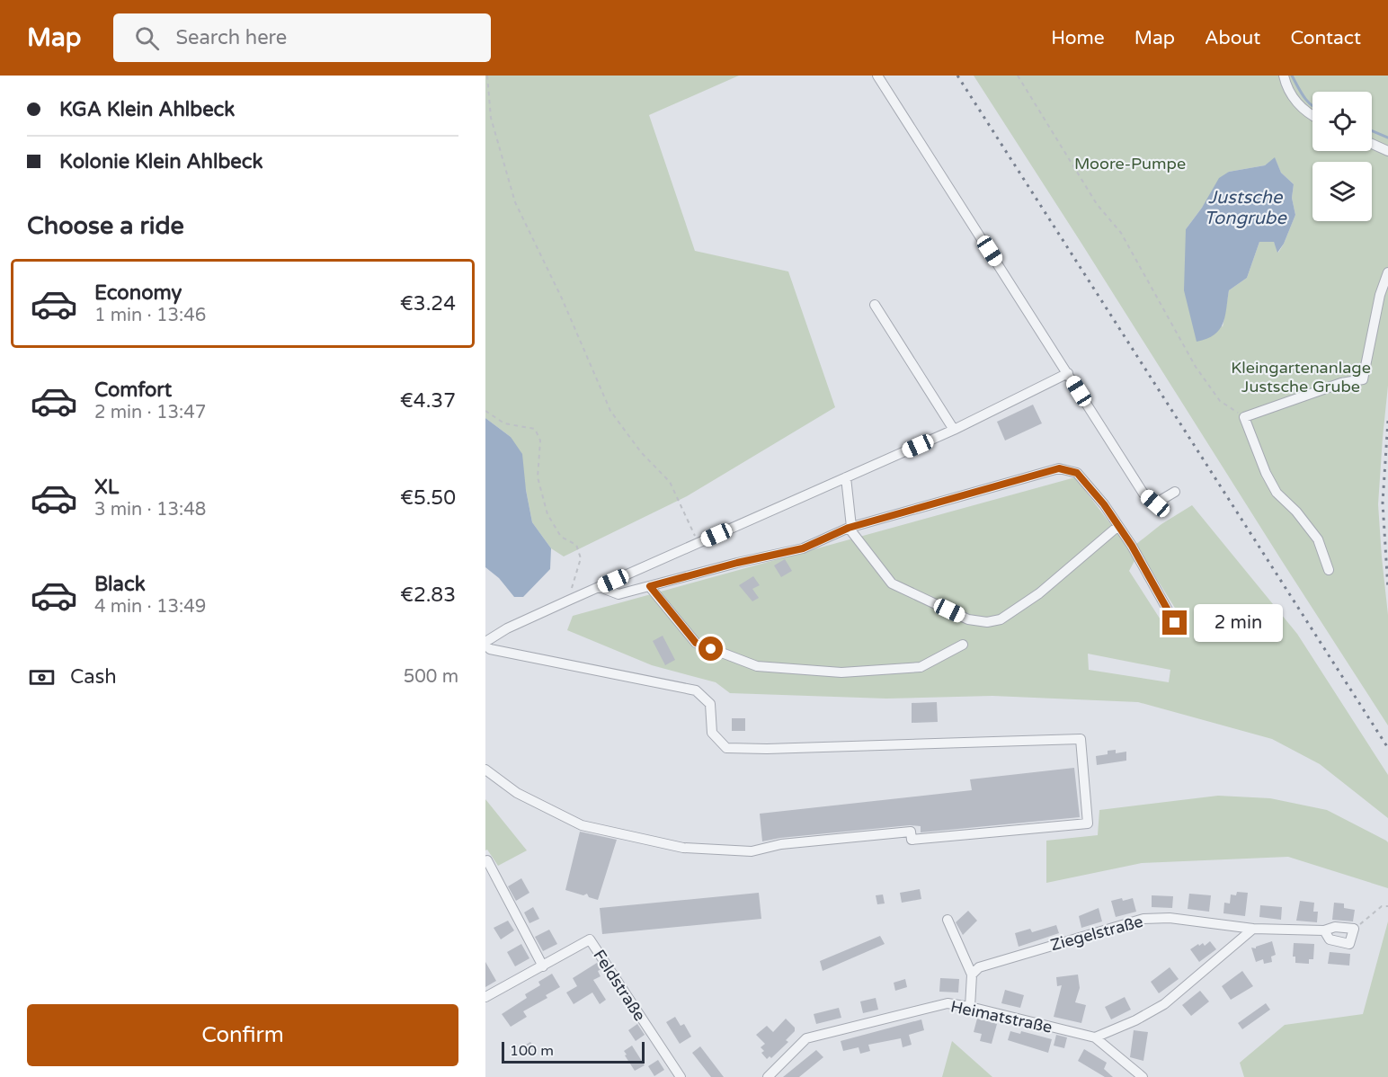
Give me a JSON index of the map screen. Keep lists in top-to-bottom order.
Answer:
{
  "streets": {
    "street": ["Ziegelstraße", "Feldstraße", "Heimatstraße"]
  },
  "water": ["Justsche Tongrube"],
  "parks": ["Moore-Pumpe", "Kleingartenanlage Justsche Grube"],
  "scale_bar": "100 m",
  "page": {
    "header": "Map",
    "search": "Search here",
    "nav": [
      "Home",
      "Map",
      "About",
      "Contact"
    ],
    "banner": ["KGA Klein Ahlbeck", "Kolonie Klein Ahlbeck"],
    "heading": "Choose a ride",
    "list": [
      {
        "name": "Economy",
        "note": "1 min · 13:46",
        "value": "€3.24"
      },
      {
        "name": "Comfort",
        "note": "2 min · 13:47",
        "value": "€4.37"
      },
      {
        "name": "XL",
        "note": "3 min · 13:48",
        "value": "€5.50"
      },
      {
        "name": "Black",
        "note": "4 min · 13:49",
        "value": "€2.83"
      }
    ],
    "bubble": "2 min",
    "pay": ["Cash", "500 m"],
    "buttons": "Confirm",
    "scale": "100 m"
  }
}
